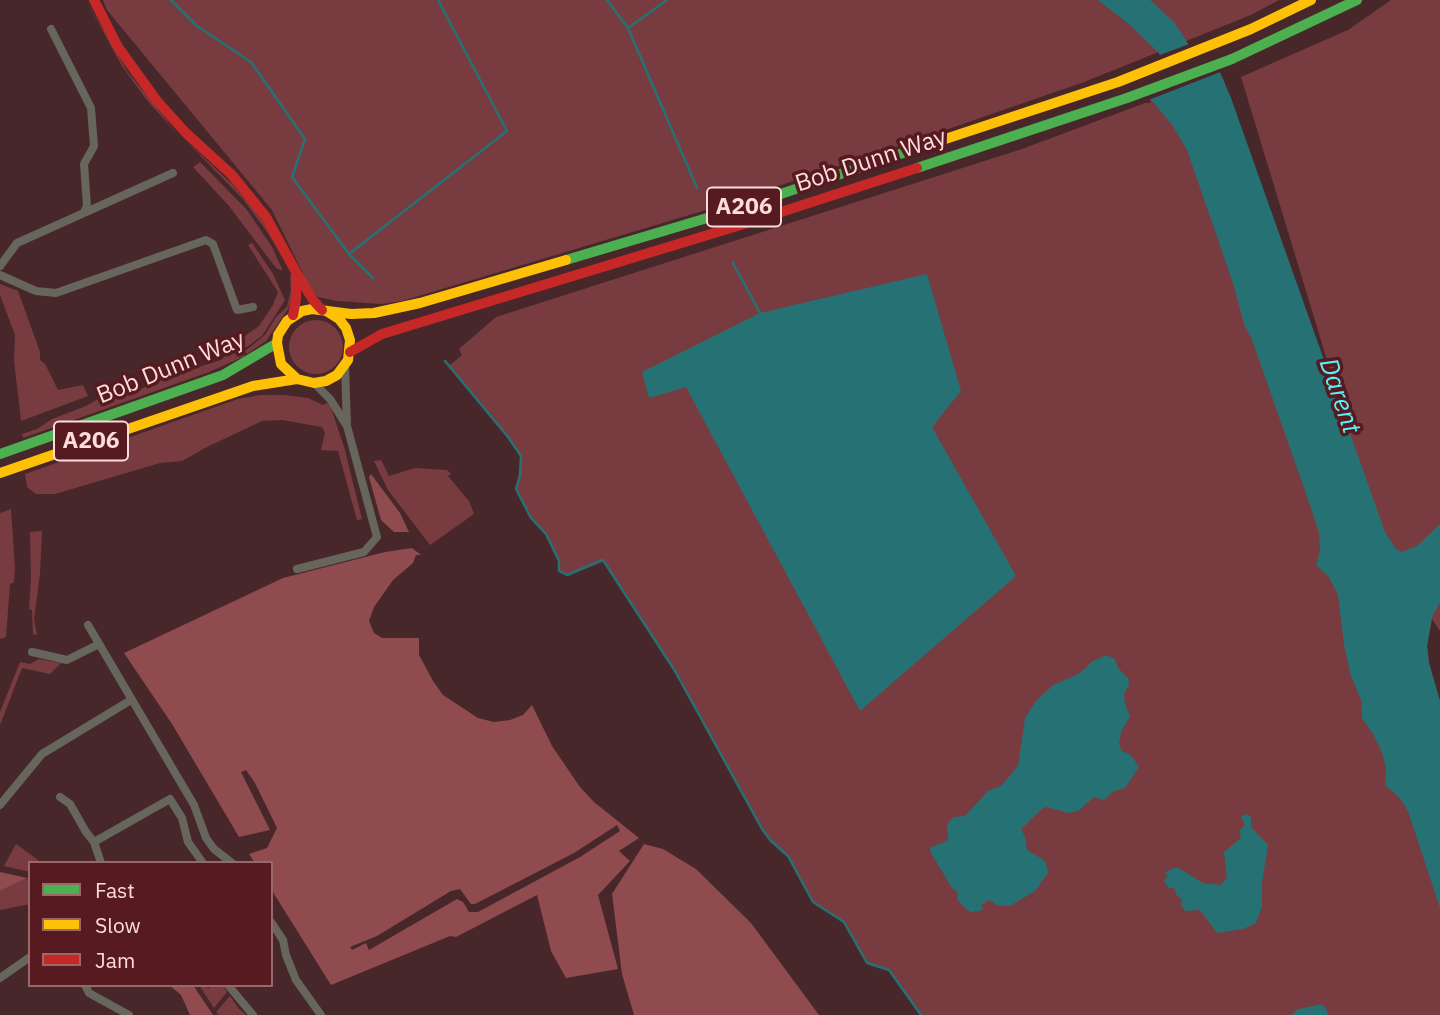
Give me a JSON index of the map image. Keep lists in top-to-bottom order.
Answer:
{
  "streets": {
    "main road": ["Bob Dunn Way", "A206"]
  },
  "water": ["Darent"],
  "legend": ["Fast", "Slow", "Jam"]
}
